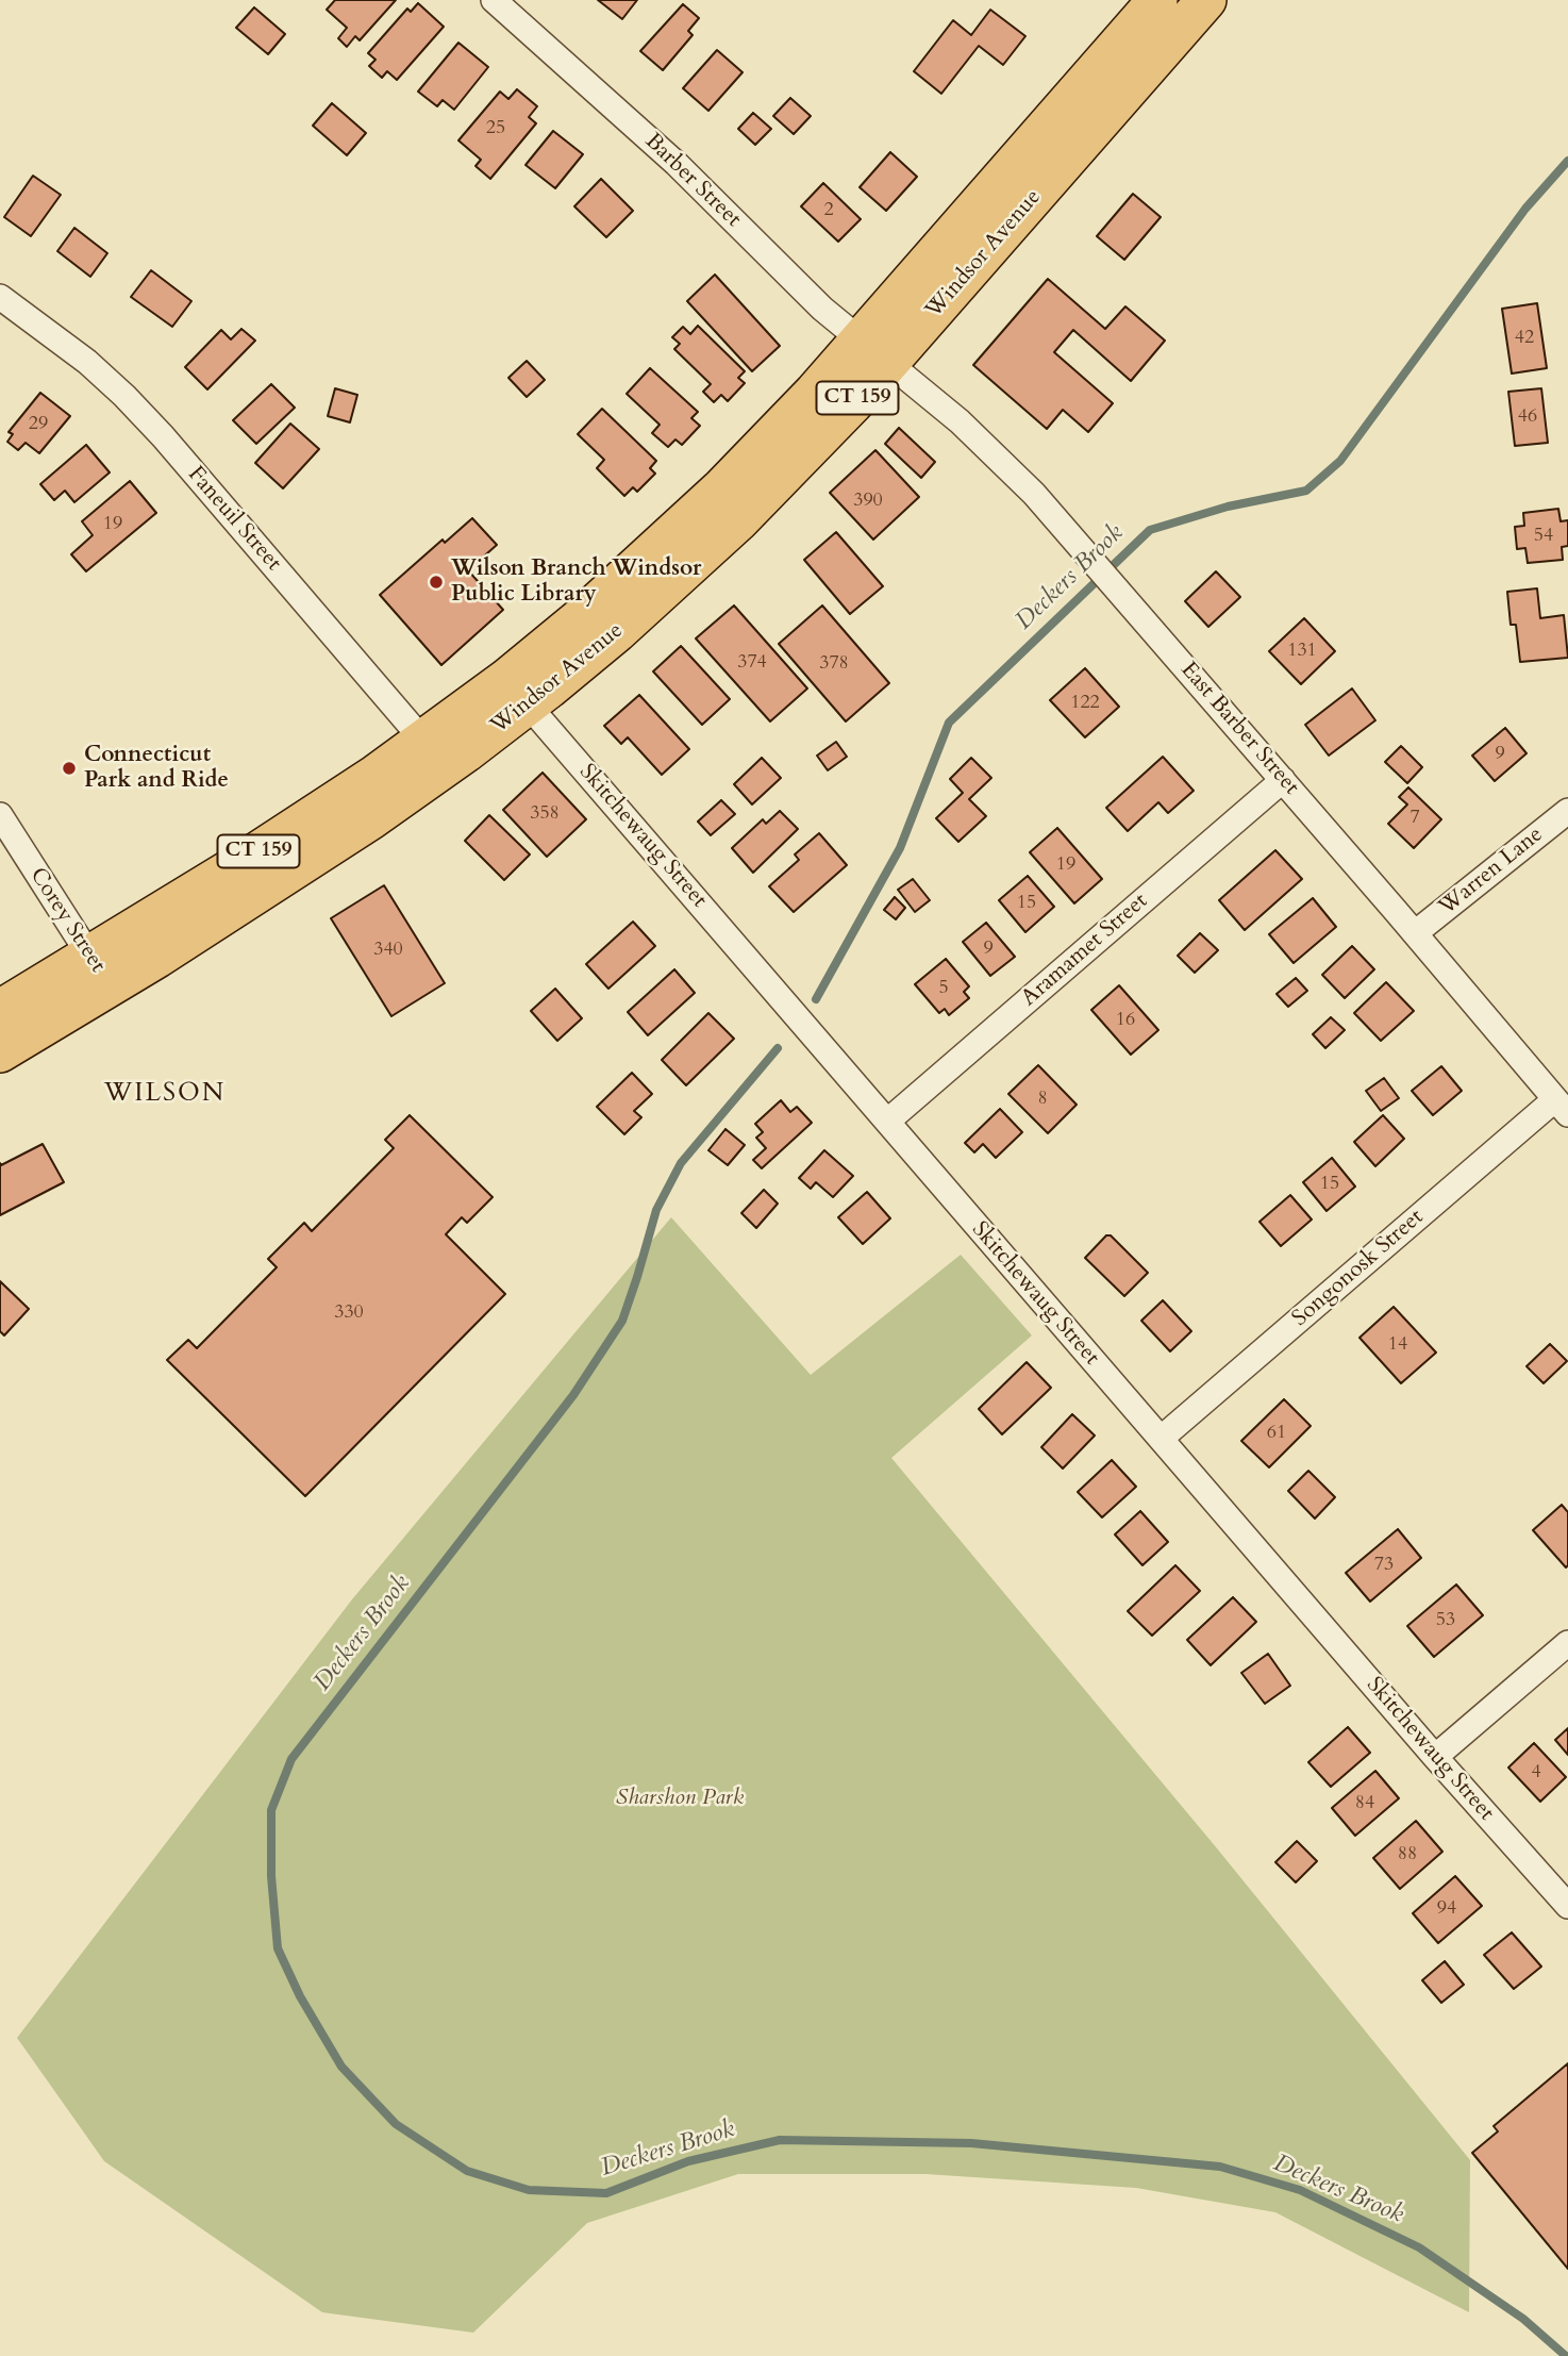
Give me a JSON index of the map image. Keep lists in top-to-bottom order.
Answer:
{
  "streets": {
    "main road": ["Windsor Avenue", "CT 159"],
    "street": [
      "Barber Street",
      "Faneuil Street",
      "East Barber Street",
      "Skitchewaug Street",
      "Warren Lane",
      "Corey Street",
      "Aramamet Street",
      "Songonosk Street"
    ]
  },
  "crossings": [
    ["Barber Street", "Windsor Avenue"],
    ["Barber Street", "East Barber Street"],
    ["Windsor Avenue", "Faneuil Street"],
    ["Windsor Avenue", "East Barber Street"],
    ["Windsor Avenue", "Skitchewaug Street"],
    ["Windsor Avenue", "Corey Street"],
    ["East Barber Street", "Warren Lane"],
    ["East Barber Street", "Aramamet Street"],
    ["East Barber Street", "Songonosk Street"],
    ["Skitchewaug Street", "Aramamet Street"],
    ["Skitchewaug Street", "Songonosk Street"]
  ],
  "districts": ["WILSON"],
  "water": ["Deckers Brook"],
  "parks": ["Sharshon Park"],
  "places": ["Wilson Branch Windsor Public Library", "Connecticut Park and Ride"],
  "house_numbers": [
    "25",
    "2",
    "42",
    "46",
    "29",
    "390",
    "19",
    "54",
    "131",
    "374",
    "378",
    "122",
    "9",
    "358",
    "7",
    "19",
    "15",
    "9",
    "340",
    "5",
    "16",
    "8",
    "15",
    "330",
    "14",
    "61",
    "73",
    "53",
    "4",
    "84",
    "88",
    "94"
  ]
}
